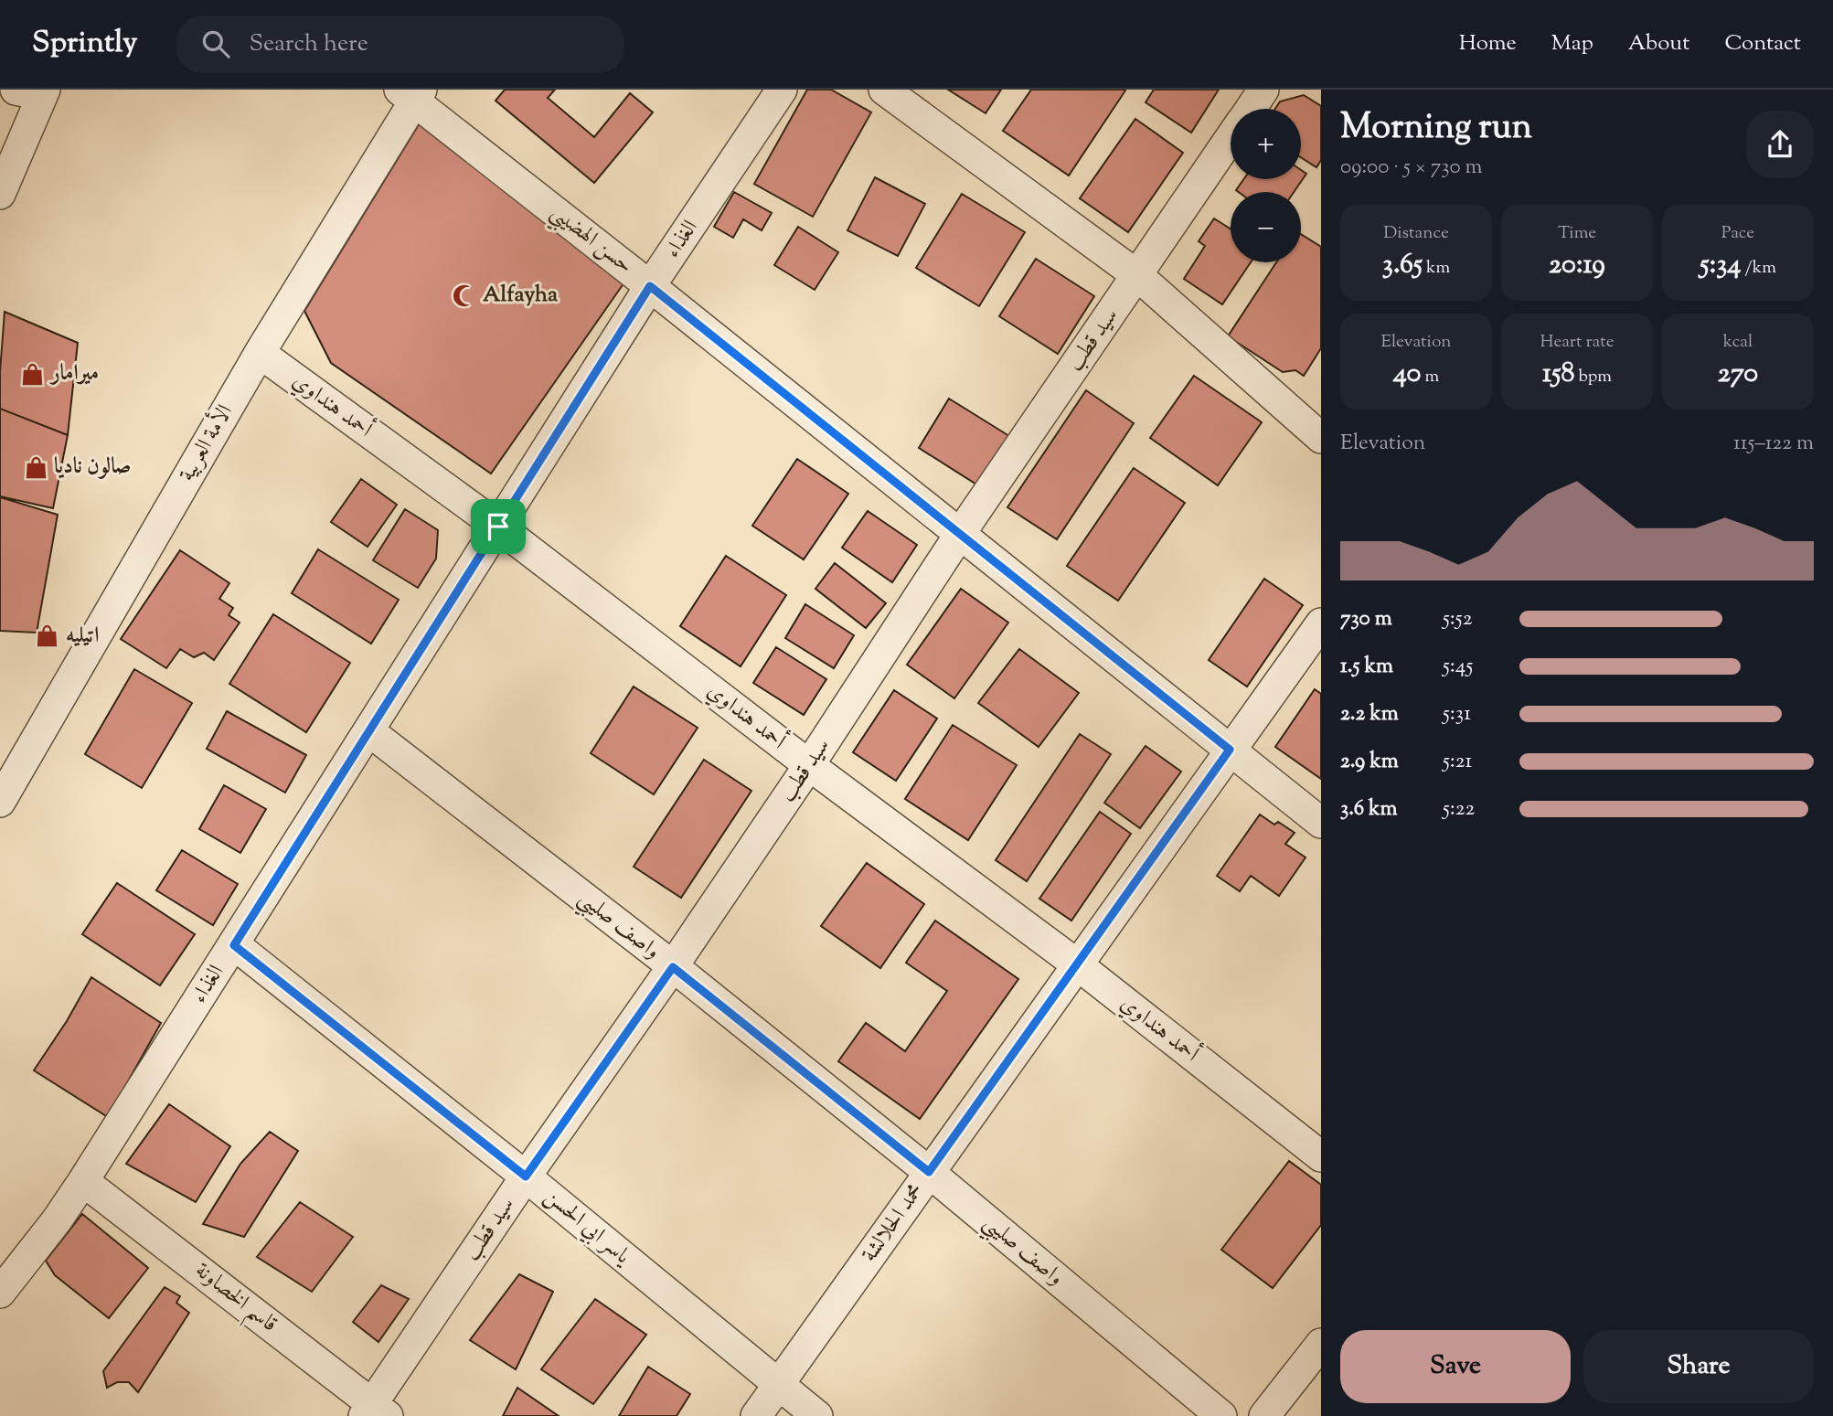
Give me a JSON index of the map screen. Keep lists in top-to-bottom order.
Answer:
{
  "streets": {
    "street": [
      "حسن الهضيبي",
      "الغذاء",
      "سيد قطب",
      "أحمد هنداوي",
      "الأمة العربية",
      "واصف صليبي",
      "محمد الحلالشة",
      "ياسر ابي الحسن",
      "قاسم الخصاونة"
    ]
  },
  "crossings": [
    ["حسن الهضيبي", "الغذاء"],
    ["حسن الهضيبي", "سيد قطب"],
    ["حسن الهضيبي", "الأمة العربية"],
    ["حسن الهضيبي", "محمد الحلالشة"],
    ["الغذاء", "أحمد هنداوي"],
    ["الغذاء", "واصف صليبي"],
    ["الغذاء", "ياسر ابي الحسن"],
    ["الغذاء", "قاسم الخصاونة"],
    ["سيد قطب", "أحمد هنداوي"],
    ["سيد قطب", "واصف صليبي"],
    ["سيد قطب", "ياسر ابي الحسن"],
    ["سيد قطب", "قاسم الخصاونة"],
    ["أحمد هنداوي", "الأمة العربية"],
    ["أحمد هنداوي", "محمد الحلالشة"],
    ["واصف صليبي", "محمد الحلالشة"],
    ["محمد الحلالشة", "ياسر ابي الحسن"]
  ],
  "places": {
    "mosque": ["Alfayha"],
    "shop": ["ميرامار", "صالون ناديا", "اتيليه"]
  },
  "page": {
    "header": "Sprintly",
    "search": "Search here",
    "nav": [
      "Home",
      "Map",
      "About",
      "Contact"
    ],
    "heading": ["Morning run", "09:00 · 5 × 730 m"],
    "map_buttons": ["+", "−"],
    "stats": [
      ["Distance", "3.65 km"],
      ["Time", "20:19"],
      ["Pace", "5:34 /km"],
      ["Elevation", "40 m"],
      ["Heart rate", "158 bpm"],
      ["kcal", "270"]
    ],
    "chart": ["Elevation", "115–122 m"],
    "list": [
      {
        "name": "730 m",
        "note": "5:52"
      },
      {
        "name": "1.5 km",
        "note": "5:45"
      },
      {
        "name": "2.2 km",
        "note": "5:31"
      },
      {
        "name": "2.9 km",
        "note": "5:21"
      },
      {
        "name": "3.6 km",
        "note": "5:22"
      }
    ],
    "buttons": ["Save", "Share"]
  }
}
